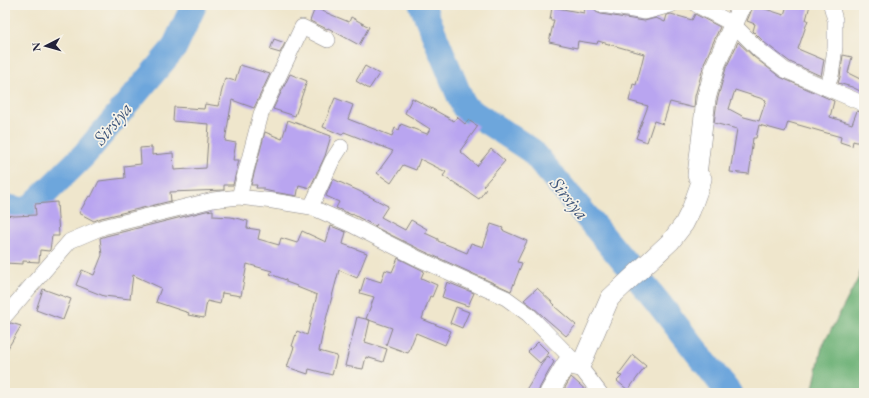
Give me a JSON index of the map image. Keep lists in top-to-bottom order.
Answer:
{
  "water": ["Sirsiya"],
  "north": "left"
}
